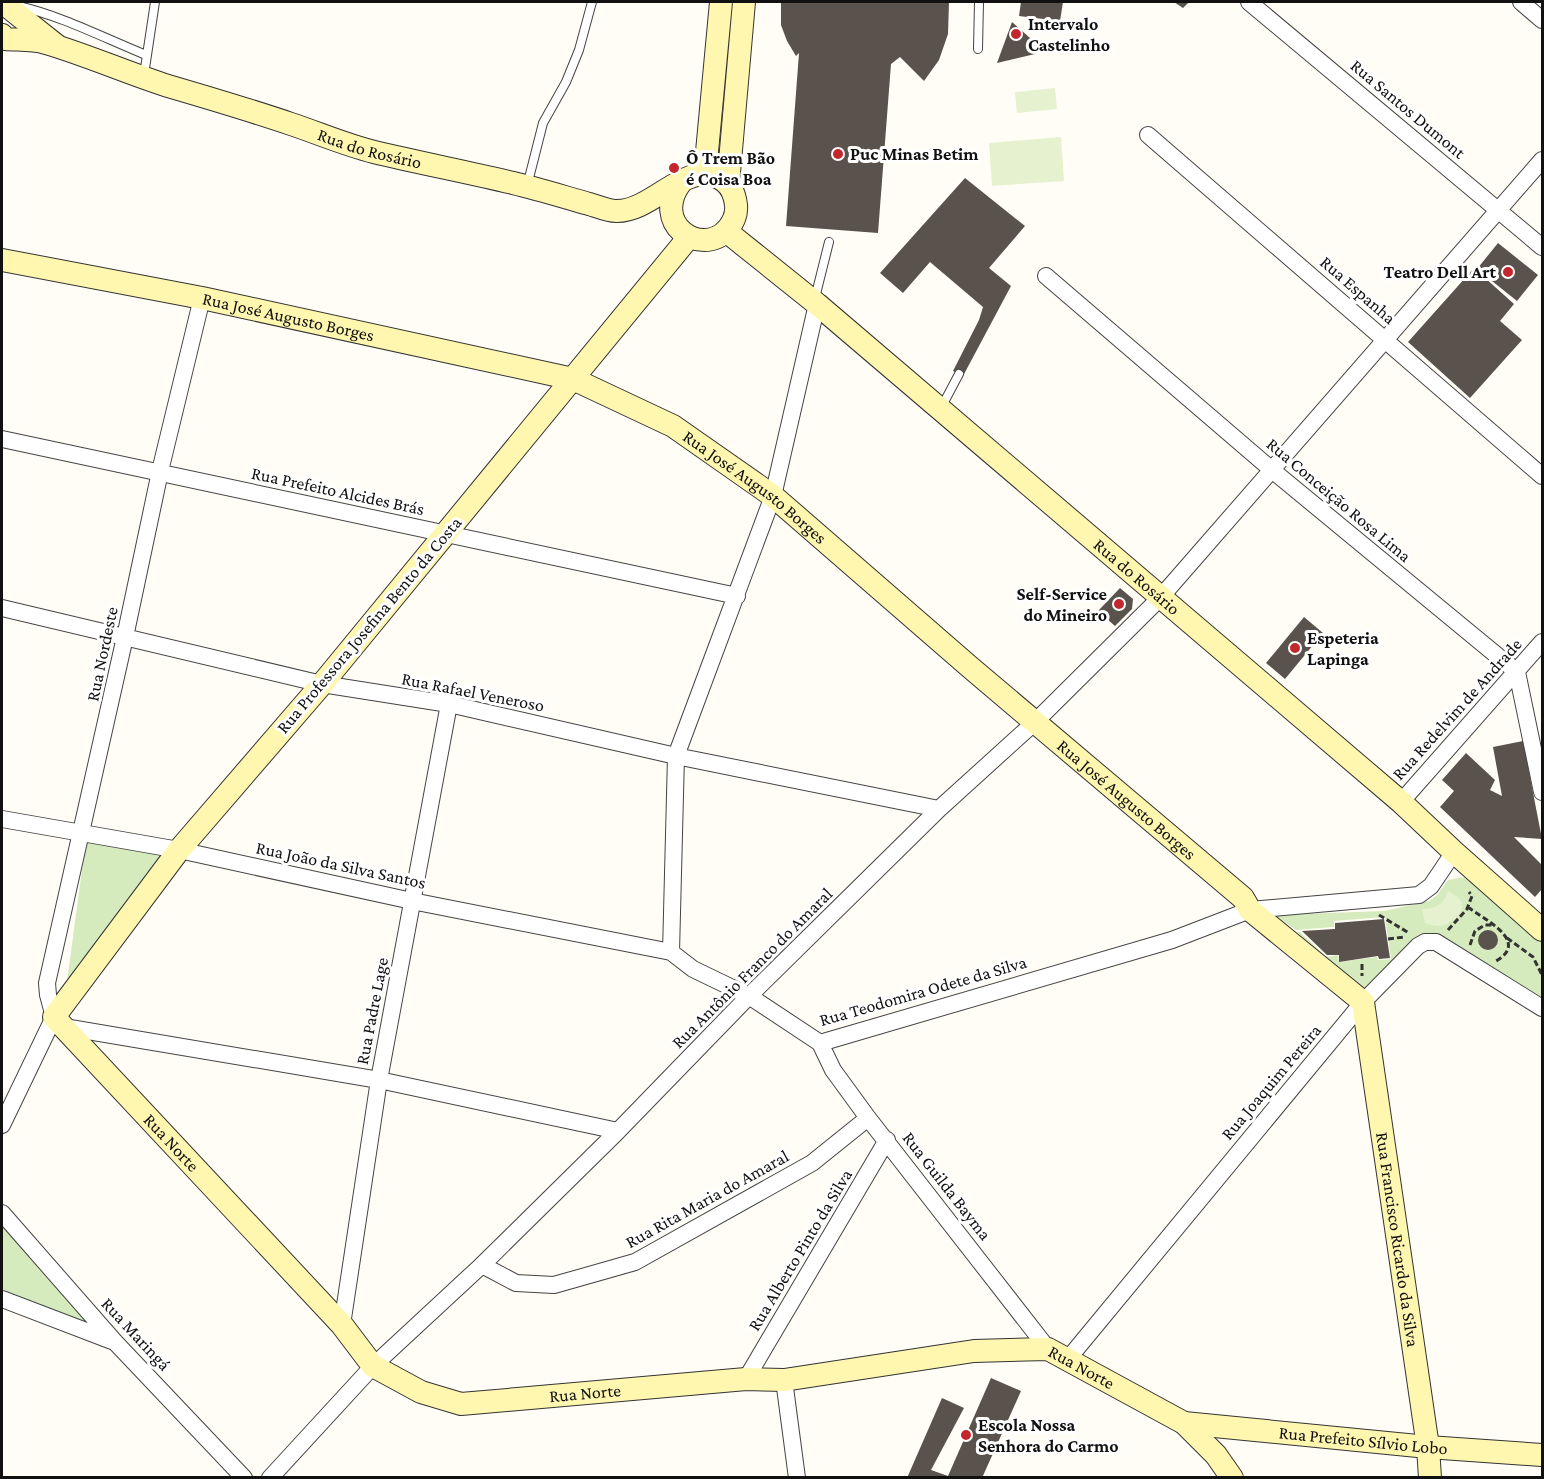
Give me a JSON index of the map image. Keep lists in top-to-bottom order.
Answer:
{
  "streets": {
    "street": [
      "Rua Santos Dumont",
      "Rua do Rosário",
      "Rua Espanha",
      "Rua José Augusto Borges",
      "Rua Prefeito Alcides Brás",
      "Rua Conceição Rosa Lima",
      "Rua Professora Josefina Bento da Costa",
      "Rua Nordeste",
      "Rua Rafael Veneroso",
      "Rua Redelvim de Andrade",
      "Rua João da Silva Santos",
      "Rua Antônio Franco do Amaral",
      "Rua Teodomira Odete da Silva",
      "Rua Padre Lage",
      "Rua Joaquim Pereira",
      "Rua Norte",
      "Rua Guilda Bayma",
      "Rua Rita Maria do Amaral",
      "Rua Francisco Ricardo da Silva",
      "Rua Alberto Pinto da Silva",
      "Rua Maringá",
      "Rua Prefeito Sílvio Lobo"
    ]
  },
  "crossings": [
    ["Rua Santos Dumont", "Rua Antônio Franco do Amaral"],
    ["Rua do Rosário", "Rua Professora Josefina Bento da Costa"],
    ["Rua do Rosário", "Rua Redelvim de Andrade"],
    ["Rua do Rosário", "Rua Antônio Franco do Amaral"],
    ["Rua do Rosário", "Rua Teodomira Odete da Silva"],
    ["Rua Espanha", "Rua Antônio Franco do Amaral"],
    ["Rua José Augusto Borges", "Rua Professora Josefina Bento da Costa"],
    ["Rua José Augusto Borges", "Rua Nordeste"],
    ["Rua José Augusto Borges", "Rua Antônio Franco do Amaral"],
    ["Rua José Augusto Borges", "Rua Teodomira Odete da Silva"],
    ["Rua José Augusto Borges", "Rua Joaquim Pereira"],
    ["Rua José Augusto Borges", "Rua Francisco Ricardo da Silva"],
    ["Rua Prefeito Alcides Brás", "Rua Professora Josefina Bento da Costa"],
    ["Rua Prefeito Alcides Brás", "Rua Nordeste"],
    ["Rua Conceição Rosa Lima", "Rua Redelvim de Andrade"],
    ["Rua Conceição Rosa Lima", "Rua Antônio Franco do Amaral"],
    ["Rua Professora Josefina Bento da Costa", "Rua Nordeste"],
    ["Rua Professora Josefina Bento da Costa", "Rua Rafael Veneroso"],
    ["Rua Professora Josefina Bento da Costa", "Rua João da Silva Santos"],
    ["Rua Professora Josefina Bento da Costa", "Rua Norte"],
    ["Rua Nordeste", "Rua Rafael Veneroso"],
    ["Rua Nordeste", "Rua João da Silva Santos"],
    ["Rua Nordeste", "Rua Norte"],
    ["Rua Rafael Veneroso", "Rua Antônio Franco do Amaral"],
    ["Rua Rafael Veneroso", "Rua Padre Lage"],
    ["Rua João da Silva Santos", "Rua Teodomira Odete da Silva"],
    ["Rua João da Silva Santos", "Rua Padre Lage"],
    ["Rua Antônio Franco do Amaral", "Rua Teodomira Odete da Silva"],
    ["Rua Antônio Franco do Amaral", "Rua Norte"],
    ["Rua Antônio Franco do Amaral", "Rua Rita Maria do Amaral"],
    ["Rua Teodomira Odete da Silva", "Rua Guilda Bayma"],
    ["Rua Padre Lage", "Rua Norte"],
    ["Rua Joaquim Pereira", "Rua Norte"],
    ["Rua Joaquim Pereira", "Rua Guilda Bayma"],
    ["Rua Joaquim Pereira", "Rua Francisco Ricardo da Silva"],
    ["Rua Norte", "Rua Guilda Bayma"],
    ["Rua Norte", "Rua Alberto Pinto da Silva"],
    ["Rua Norte", "Rua Prefeito Sílvio Lobo"],
    ["Rua Guilda Bayma", "Rua Rita Maria do Amaral"],
    ["Rua Guilda Bayma", "Rua Alberto Pinto da Silva"],
    ["Rua Francisco Ricardo da Silva", "Rua Prefeito Sílvio Lobo"]
  ],
  "places": [
    "Intervalo Castelinho",
    "Puc Minas Betim",
    "Ô Trem Bão é Coisa Boa",
    "Teatro Dell Art",
    "Self-Service do Mineiro",
    "Espeteria Lapinga",
    "Escola Nossa Senhora do Carmo"
  ]
}
